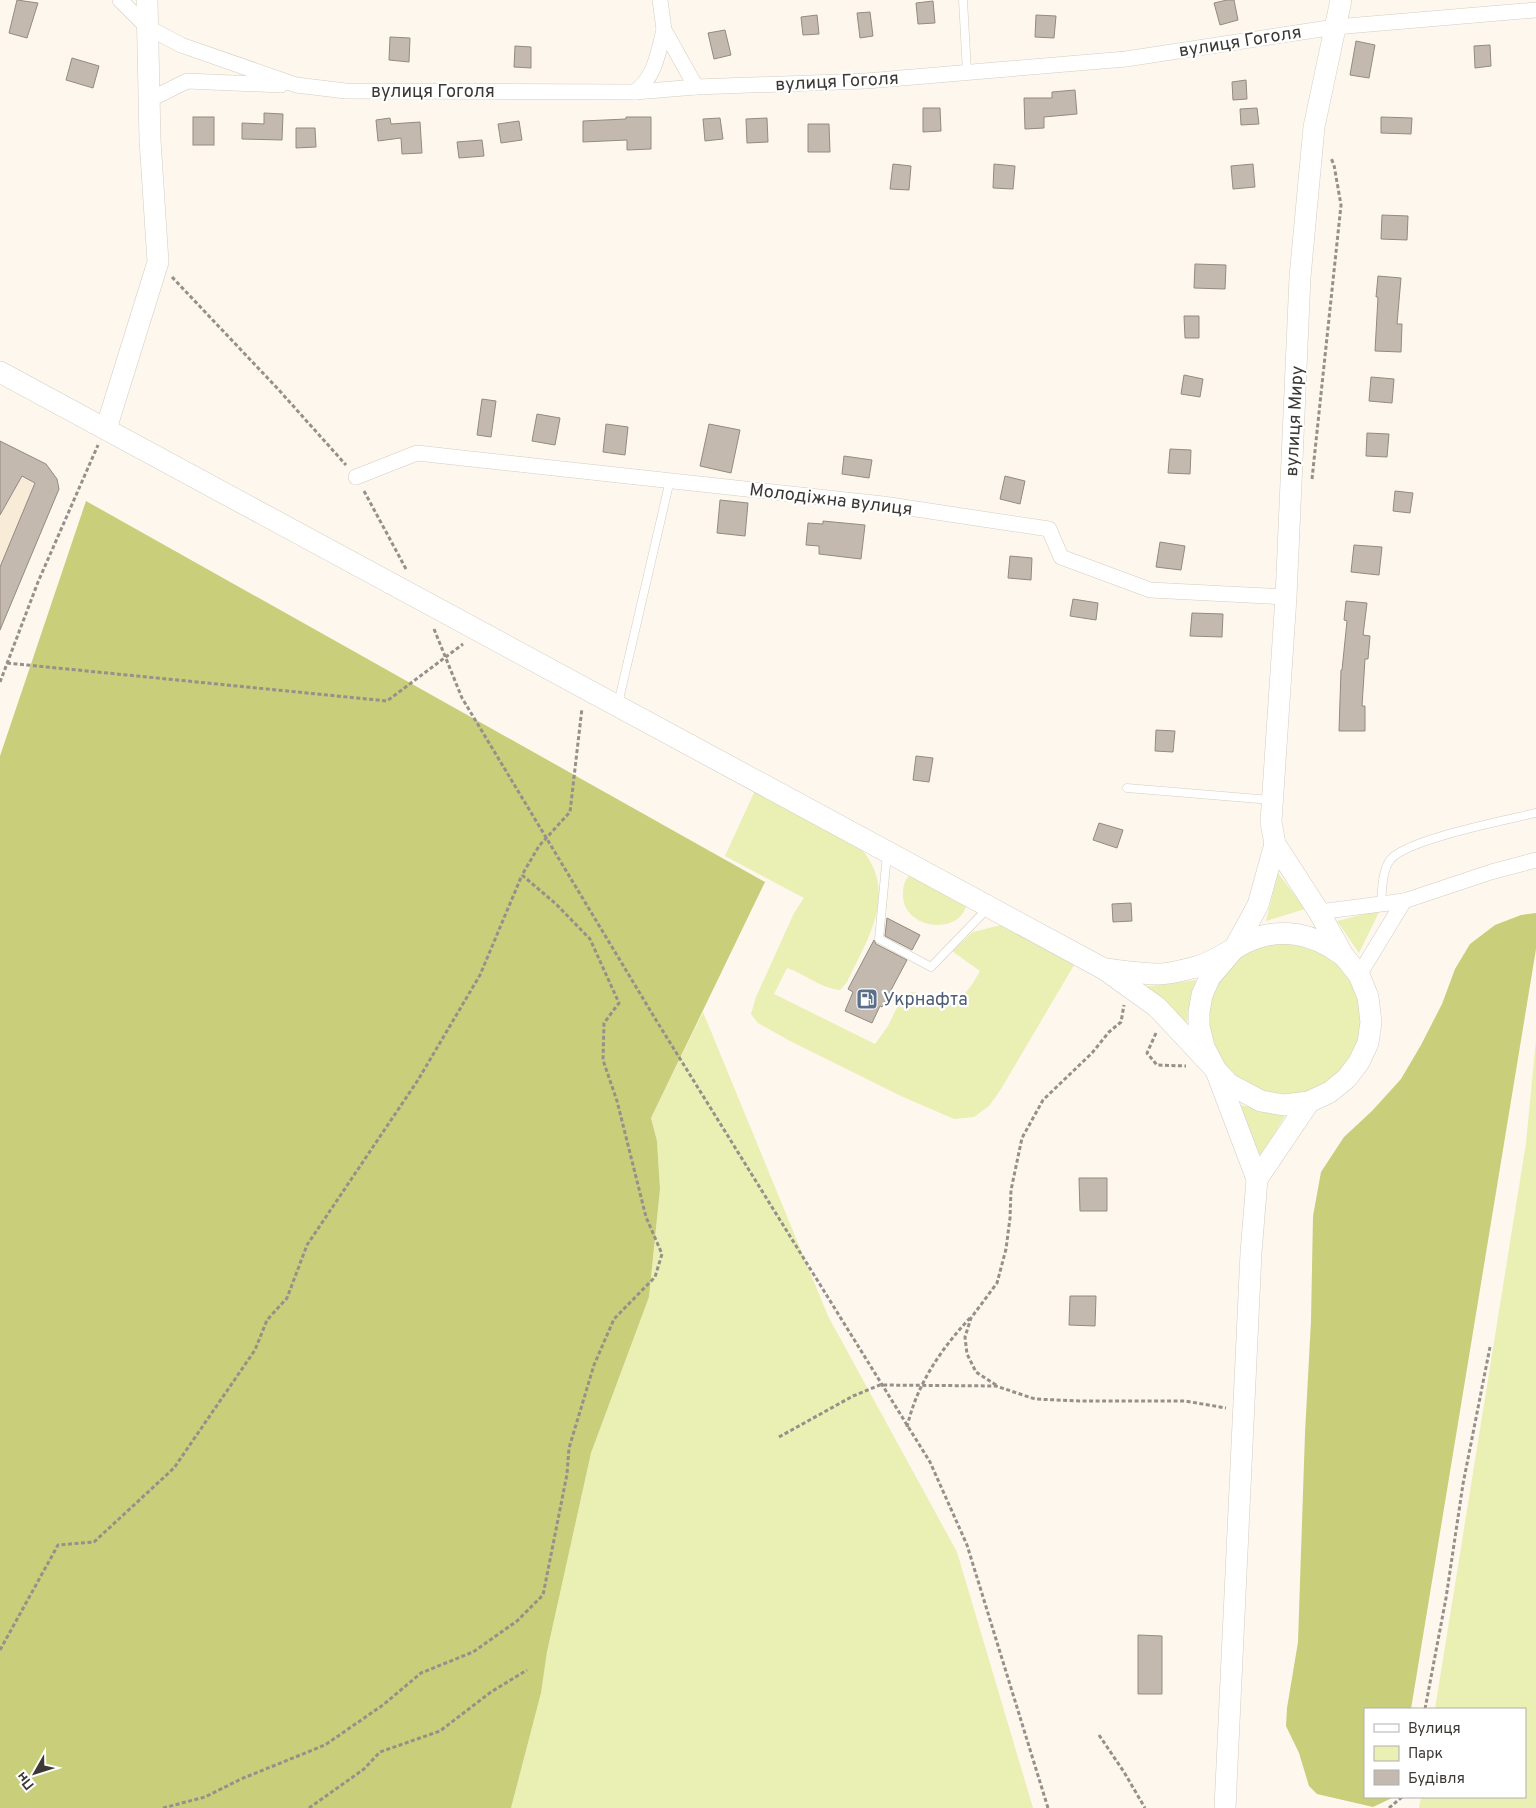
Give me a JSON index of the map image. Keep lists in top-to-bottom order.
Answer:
{
  "streets": {
    "street": ["вулиця Гоголя", "вулиця Миру", "Молодіжна вулиця"]
  },
  "crossings": [
    ["вулиця Гоголя", "вулиця Миру"],
    ["вулиця Миру", "Молодіжна вулиця"]
  ],
  "places": {
    "fuel station": ["Укрнафта"]
  },
  "legend": ["Вулиця", "Парк", "Будівля"],
  "north": "bottom left"
}
